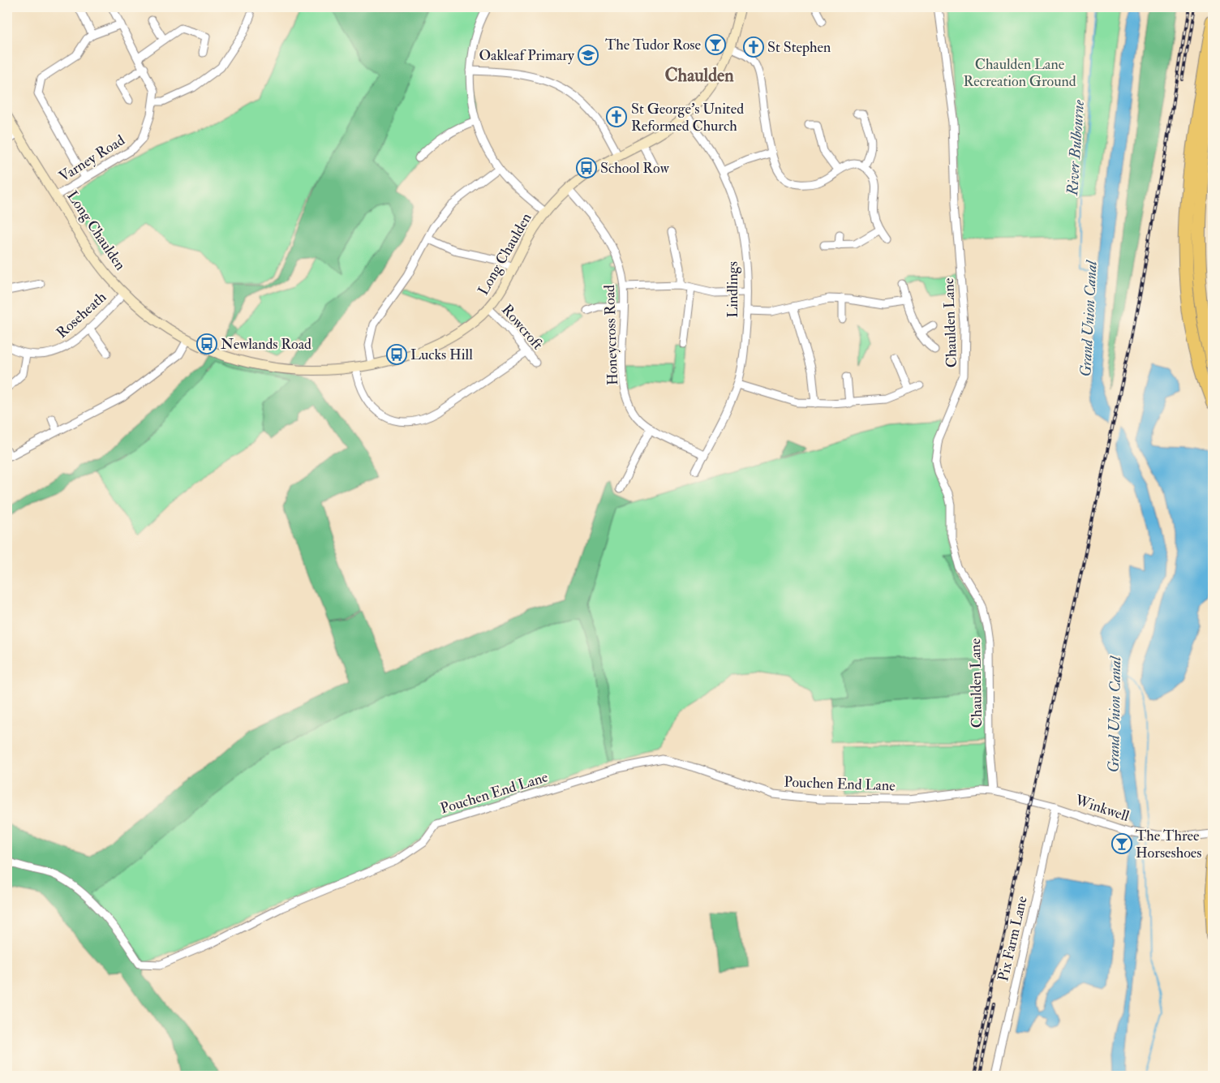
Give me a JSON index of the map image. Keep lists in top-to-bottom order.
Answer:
{
  "streets": {
    "street": [
      "Varney Road",
      "Long Chaulden",
      "Lindlings",
      "Roseheath",
      "Chaulden Lane",
      "Rowcroft",
      "Honeycross Road",
      "Pouchen End Lane",
      "Winkwell",
      "Pix Farm Lane"
    ]
  },
  "crossings": [
    ["Varney Road", "Long Chaulden"],
    ["Long Chaulden", "Lindlings"],
    ["Long Chaulden", "Roseheath"],
    ["Long Chaulden", "Rowcroft"],
    ["Long Chaulden", "Honeycross Road"],
    ["Lindlings", "Honeycross Road"],
    ["Chaulden Lane", "Pouchen End Lane"],
    ["Pouchen End Lane", "Winkwell"],
    ["Pouchen End Lane", "Pix Farm Lane"],
    ["Winkwell", "Pix Farm Lane"]
  ],
  "districts": ["Chaulden"],
  "water": ["River Bulbourne", "Grand Union Canal"],
  "parks": ["Chaulden Lane Recreation Ground"],
  "places": {
    "bar": ["The Tudor Rose", "The Three Horseshoes"],
    "church": ["St Stephen", "St George's United Reformed Church"],
    "school or university": ["Oakleaf Primary"],
    "bus stop": ["School Row", "Newlands Road", "Lucks Hill"]
  }
}
